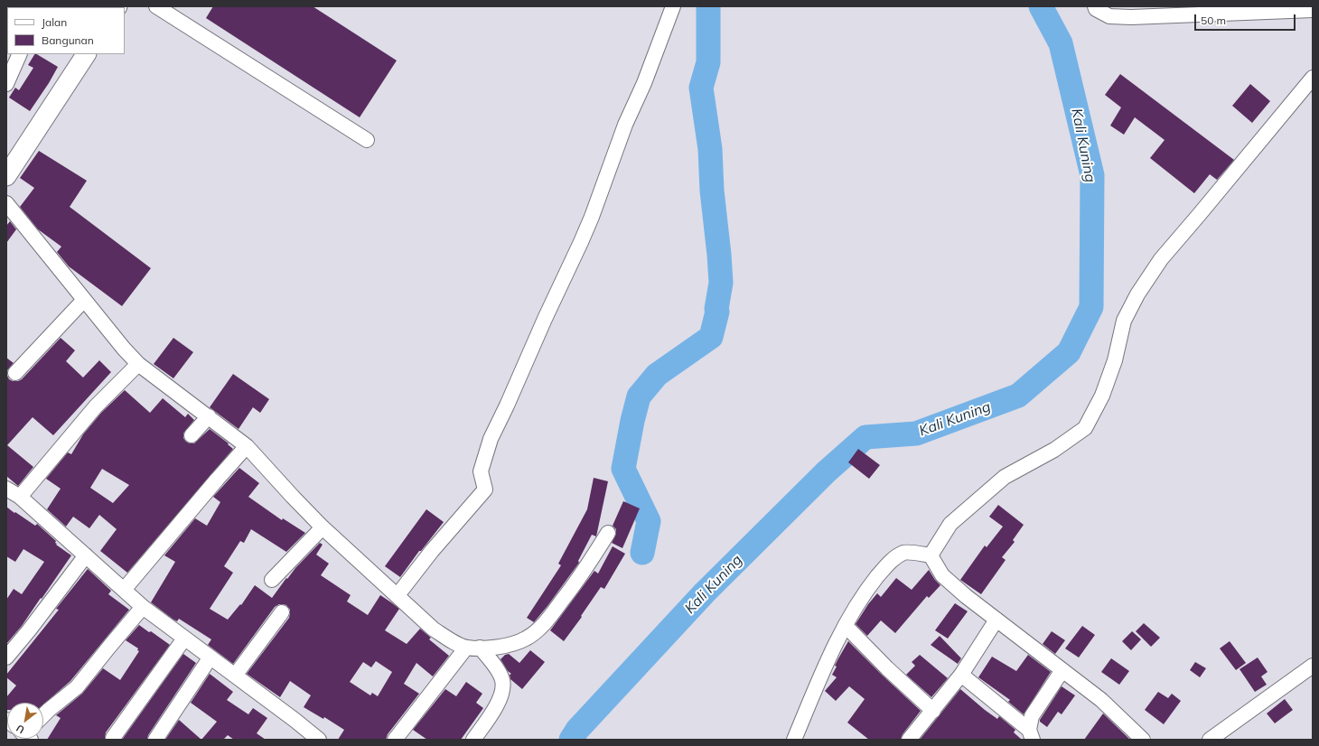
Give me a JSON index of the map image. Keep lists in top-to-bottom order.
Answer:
{
  "water": ["Kali Kuning"],
  "legend": ["Jalan", "Bangunan"],
  "scale_bar": "50 m",
  "north": "bottom left"
}
